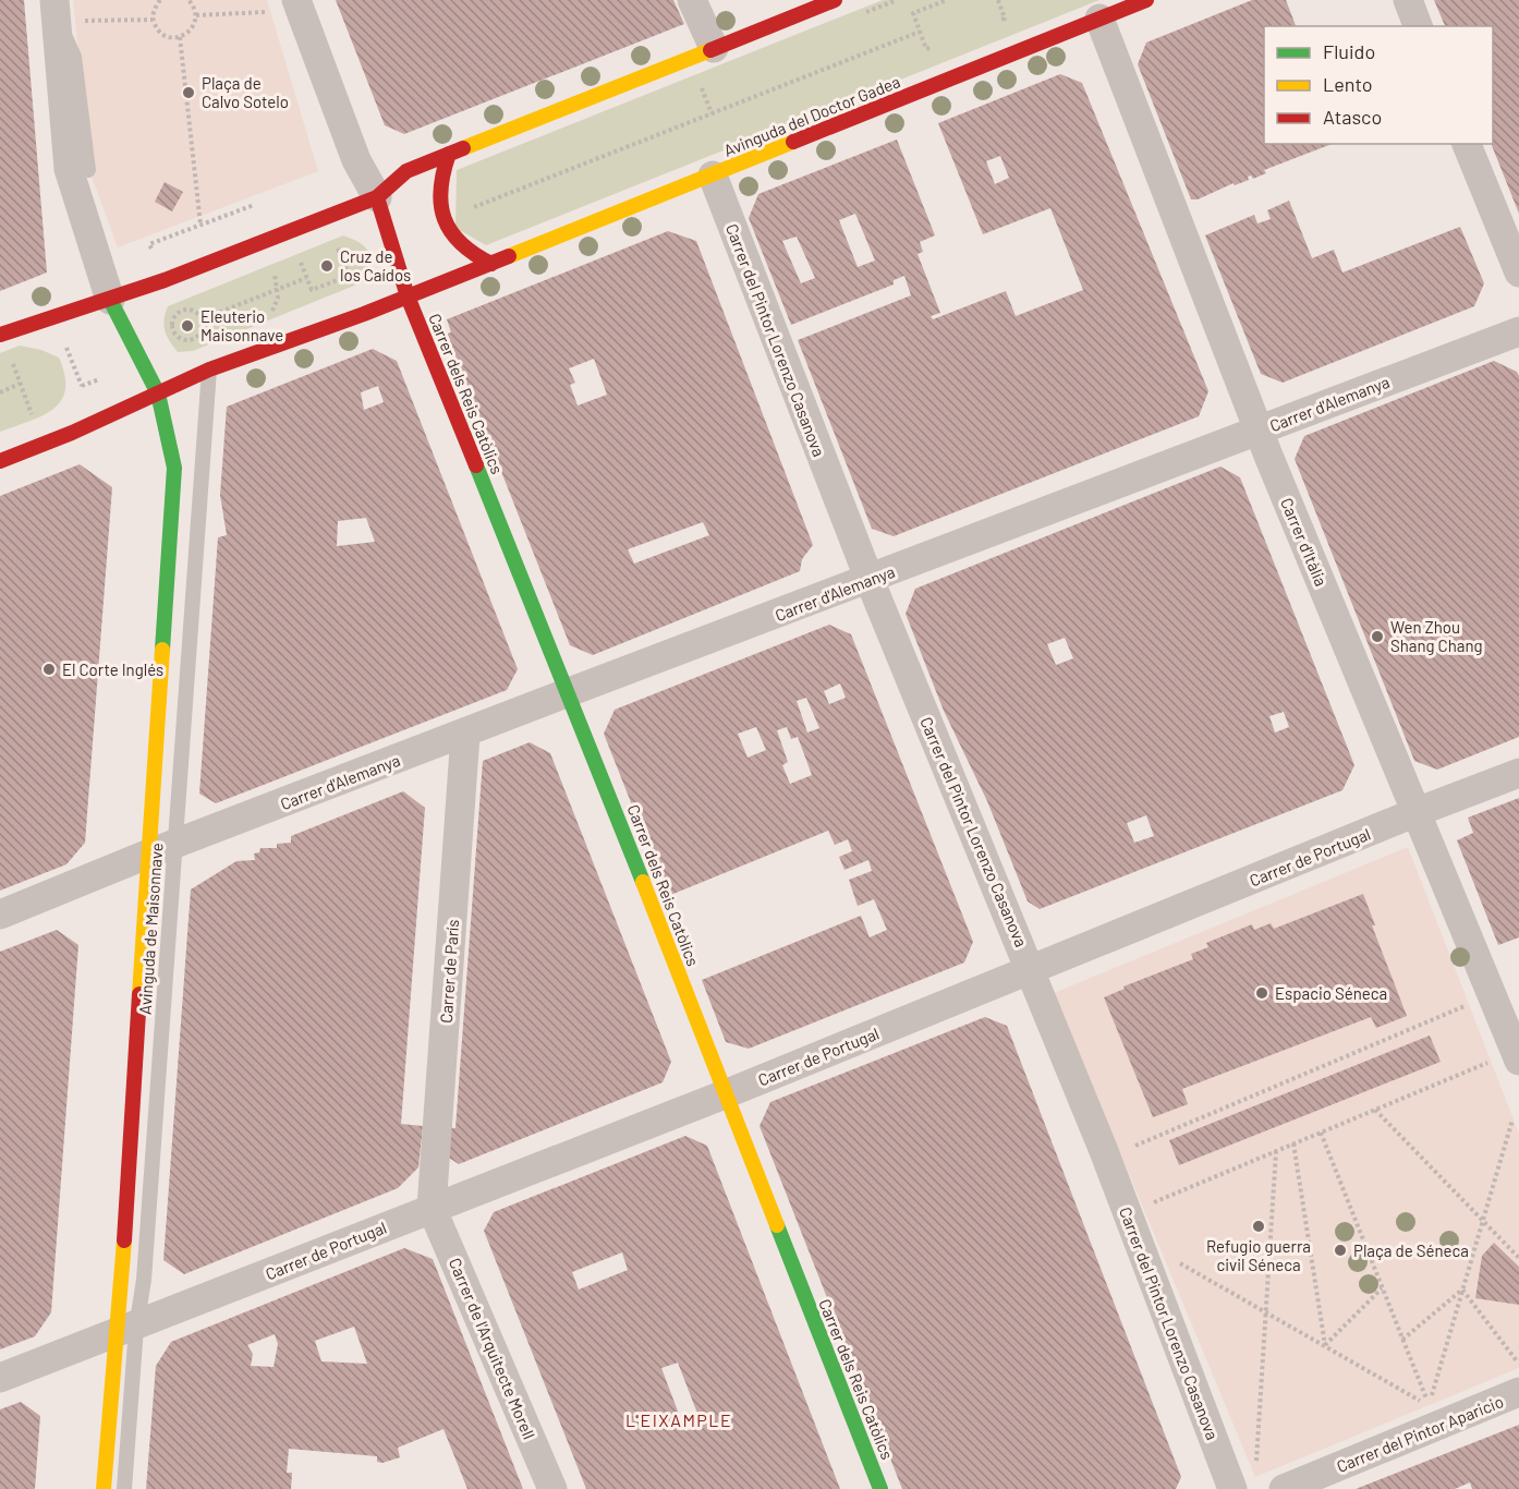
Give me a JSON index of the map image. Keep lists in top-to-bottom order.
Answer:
{
  "streets": {
    "street": [
      "Avinguda del Doctor Gadea",
      "Carrer del Pintor Lorenzo Casanova",
      "Carrer dels Reis Catòlics",
      "Carrer d'Alemanya",
      "Carrer d'Itàlia",
      "Carrer de Portugal",
      "Avinguda de Maisonnave",
      "Carrer de París",
      "Carrer de l'Arquitecte Morell",
      "Carrer del Pintor Aparicio"
    ]
  },
  "crossings": [
    ["Avinguda del Doctor Gadea", "Carrer del Pintor Lorenzo Casanova"],
    ["Avinguda del Doctor Gadea", "Carrer dels Reis Catòlics"],
    ["Avinguda del Doctor Gadea", "Carrer d'Itàlia"],
    ["Carrer del Pintor Lorenzo Casanova", "Carrer d'Alemanya"],
    ["Carrer del Pintor Lorenzo Casanova", "Carrer de Portugal"],
    ["Carrer dels Reis Catòlics", "Carrer d'Alemanya"],
    ["Carrer dels Reis Catòlics", "Carrer de Portugal"],
    ["Carrer d'Alemanya", "Carrer d'Itàlia"],
    ["Carrer d'Alemanya", "Avinguda de Maisonnave"],
    ["Carrer d'Alemanya", "Carrer de París"],
    ["Carrer d'Itàlia", "Carrer de Portugal"],
    ["Carrer de Portugal", "Avinguda de Maisonnave"],
    ["Carrer de Portugal", "Carrer de París"],
    ["Carrer de Portugal", "Carrer de l'Arquitecte Morell"],
    ["Carrer de París", "Carrer de l'Arquitecte Morell"]
  ],
  "districts": ["L'EIXAMPLE"],
  "places": [
    "Plaça de Calvo Sotelo",
    "Cruz de los Caídos",
    "Eleuterio Maisonnave",
    "Wen Zhou Shang Chang",
    "El Corte Inglés",
    "Espacio Séneca",
    "Refugio guerra civil Séneca",
    "Plaça de Séneca"
  ],
  "legend": ["Fluido", "Lento", "Atasco"]
}
